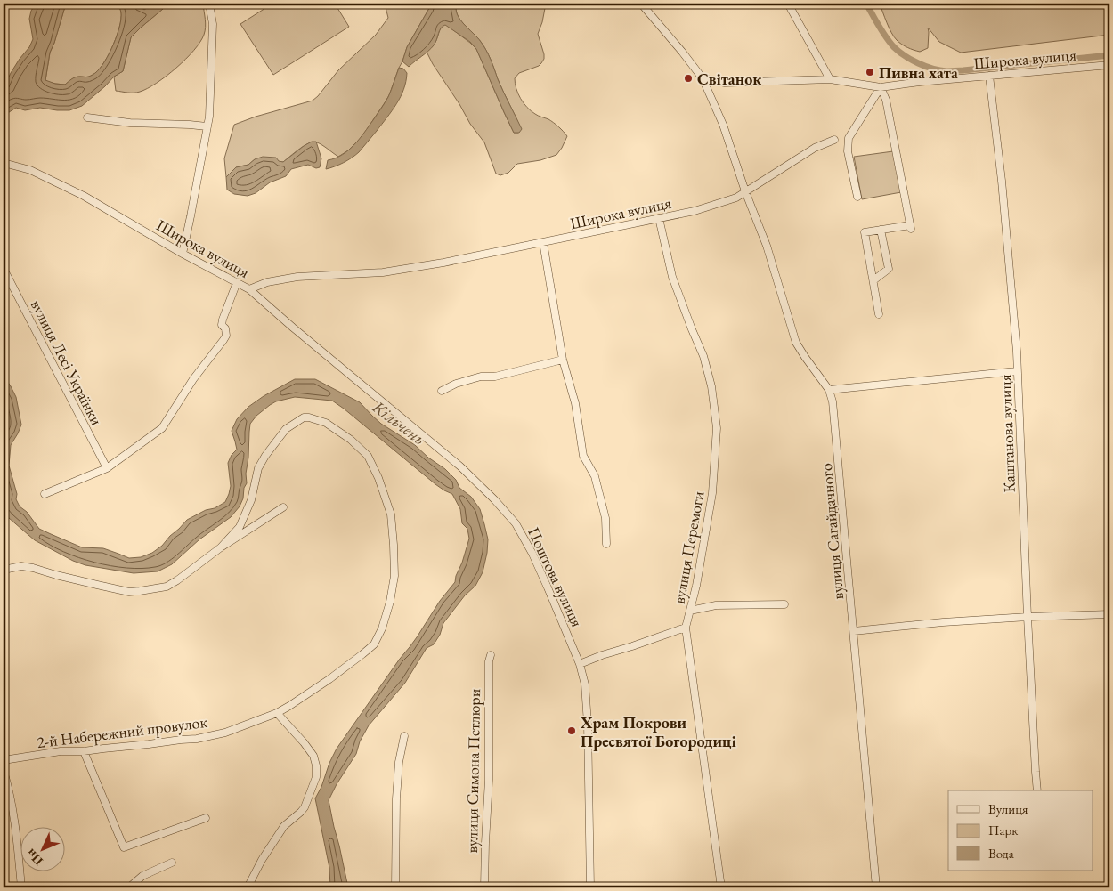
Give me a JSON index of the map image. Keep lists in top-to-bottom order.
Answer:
{
  "streets": {
    "street": [
      "Широка вулиця",
      "вулиця Лесі Українки",
      "Каштанова вулиця",
      "вулиця Сагайдачного",
      "вулиця Перемоги",
      "Поштова вулиця",
      "2-й Набережний провулок",
      "вулиця Симона Петлюри"
    ]
  },
  "crossings": [
    ["Широка вулиця", "Каштанова вулиця"],
    ["Широка вулиця", "вулиця Сагайдачного"],
    ["Широка вулиця", "вулиця Перемоги"],
    ["Широка вулиця", "Поштова вулиця"]
  ],
  "water": ["Кільчень"],
  "places": ["Пивна хата", "Світанок", "Храм Покрови Пресвятої Богородиці"],
  "legend": ["Вулиця", "Парк", "Вода"],
  "north": "bottom left"
}
